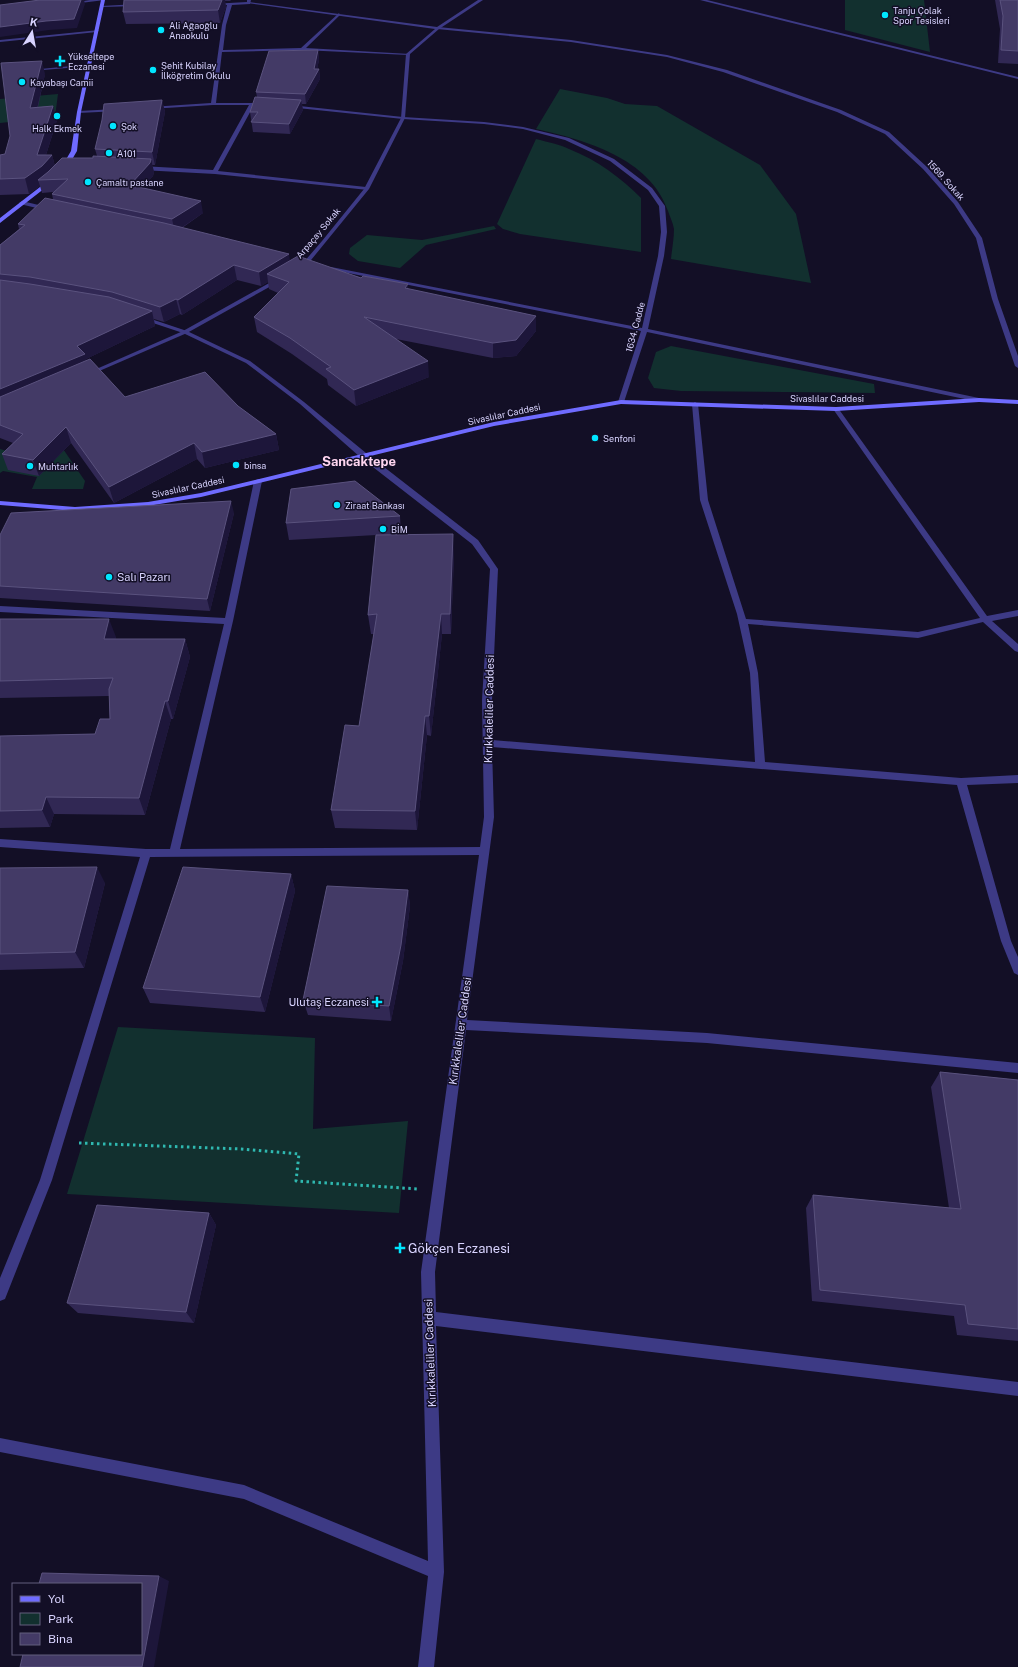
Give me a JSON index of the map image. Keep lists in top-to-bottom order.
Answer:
{
  "streets": {
    "main road": ["Sivaslılar Caddesi"],
    "street": [
      "1569. Sokak",
      "Arpaçay Sokak",
      "1634. Cadde",
      "Kırıkkaleliler Caddesi"
    ]
  },
  "crossings": [
    ["Arpaçay Sokak", "1634. Cadde"],
    ["1634. Cadde", "Sivaslılar Caddesi"],
    ["Sivaslılar Caddesi", "Kırıkkaleliler Caddesi"]
  ],
  "districts": ["Sancaktepe"],
  "places": {
    "other": [
      "Tanju Çolak Spor Tesisleri",
      "Ali Ağaoğlu Anaokulu",
      "Şehit Kubilay İlköğretim Okulu",
      "Kayabaşı Camii",
      "Halk Ekmek",
      "Şok",
      "A101",
      "Çamaltı pastane",
      "Senfoni",
      "binsa",
      "Muhtarlık",
      "Ziraat Bankası",
      "BİM",
      "Salı Pazarı"
    ],
    "health": ["Yükseltepe Eczanesi", "Ulutaş Eczanesi", "Gökçen Eczanesi"]
  },
  "legend": ["Yol", "Park", "Bina"],
  "north": "top"
}
